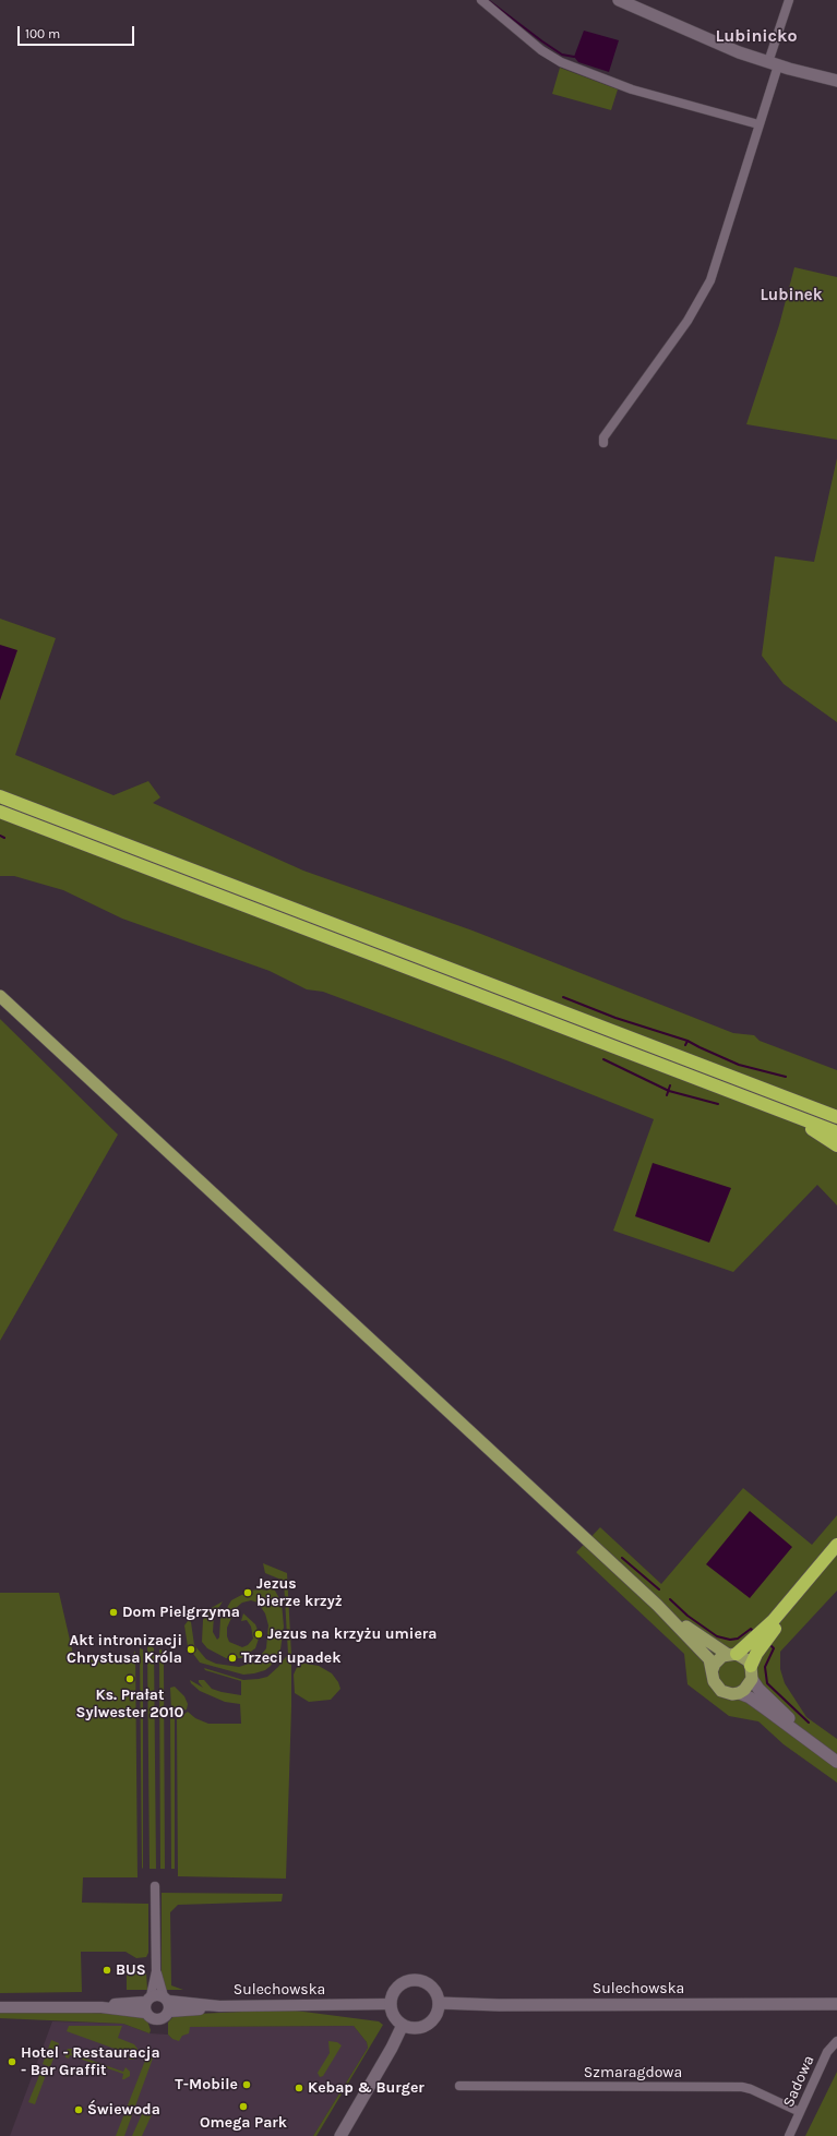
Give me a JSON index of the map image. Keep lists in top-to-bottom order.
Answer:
{
  "streets": {
    "main road": ["Sulechowska"],
    "street": ["Szmaragdowa", "Sadowa"]
  },
  "crossings": [
    ["Szmaragdowa", "Sadowa"]
  ],
  "districts": ["Lubinicko", "Lubinek"],
  "places": [
    "Jezus bierze krzyż",
    "Dom Pielgrzyma",
    "Jezus na krzyżu umiera",
    "Akt intronizacji Chrystusa Króla",
    "Trzeci upadek",
    "Ks. Prałat Sylwester 2010",
    "BUS",
    "Hotel - Restauracja - Bar Graffit",
    "T-Mobile",
    "Kebap & Burger",
    "Omega Park",
    "Świewoda"
  ],
  "scale_bar": "100 m"
}
